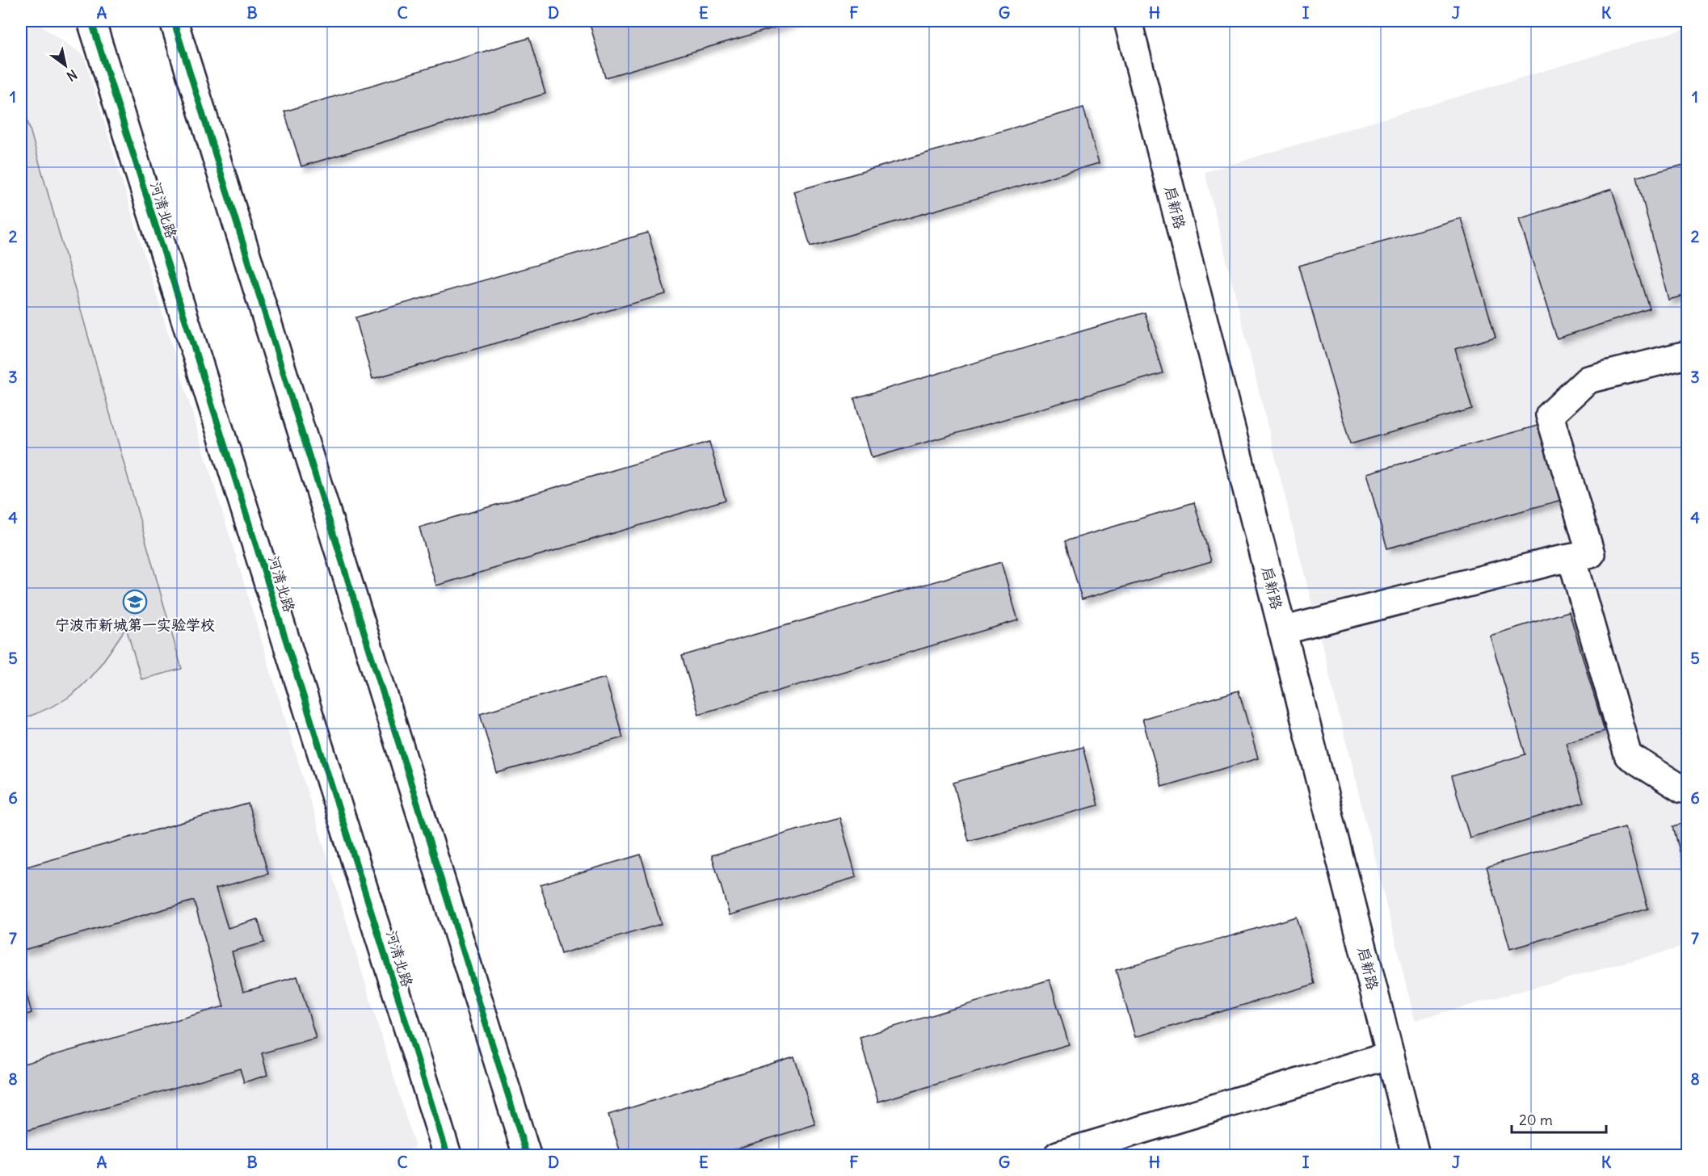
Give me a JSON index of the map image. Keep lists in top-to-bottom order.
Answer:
{
  "streets": {
    "street": ["启新路", "河清北路"]
  },
  "places": {
    "school or university": ["宁波市新城第一实验学校"]
  },
  "scale_bar": "20 m",
  "north": "bottom right",
  "grid": {
    "columns": [
      "A",
      "B",
      "C",
      "D",
      "E",
      "F",
      "G",
      "H",
      "I",
      "J",
      "K"
    ],
    "rows": [
      "1",
      "2",
      "3",
      "4",
      "5",
      "6",
      "7",
      "8"
    ]
  }
}
